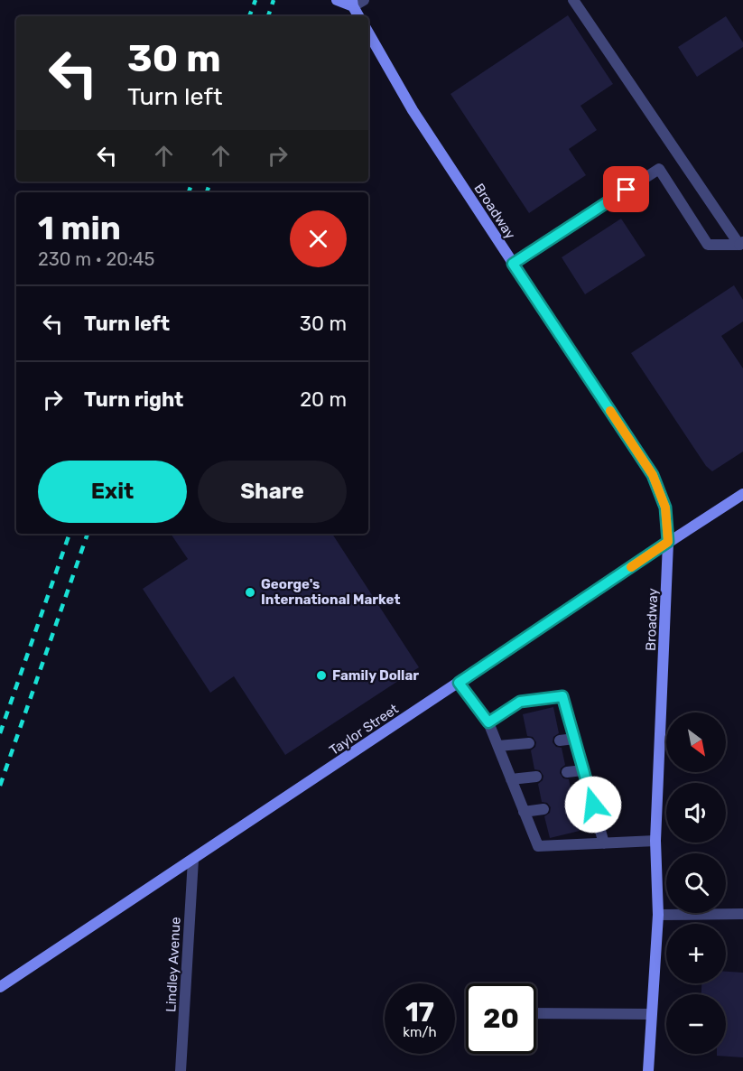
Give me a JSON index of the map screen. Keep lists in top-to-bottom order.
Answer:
{
  "streets": {
    "main road": ["Broadway", "Taylor Street"],
    "street": ["Lindley Avenue"]
  },
  "crossings": [
    ["Broadway", "Taylor Street"],
    ["Taylor Street", "Lindley Avenue"]
  ],
  "places": ["George's International Market", "Family Dollar"],
  "north": "bottom right",
  "page": {
    "turn": ["30 m", "Turn left"],
    "heading": ["1 min", "230 m · 20:45"],
    "list": [
      {
        "name": "Turn left",
        "value": "30 m"
      },
      {
        "name": "Turn right",
        "value": "20 m"
      }
    ],
    "buttons": ["Exit", "Share"],
    "map_buttons": ["+", "−"],
    "speed": "17 km/h",
    "limit": "20"
  }
}
